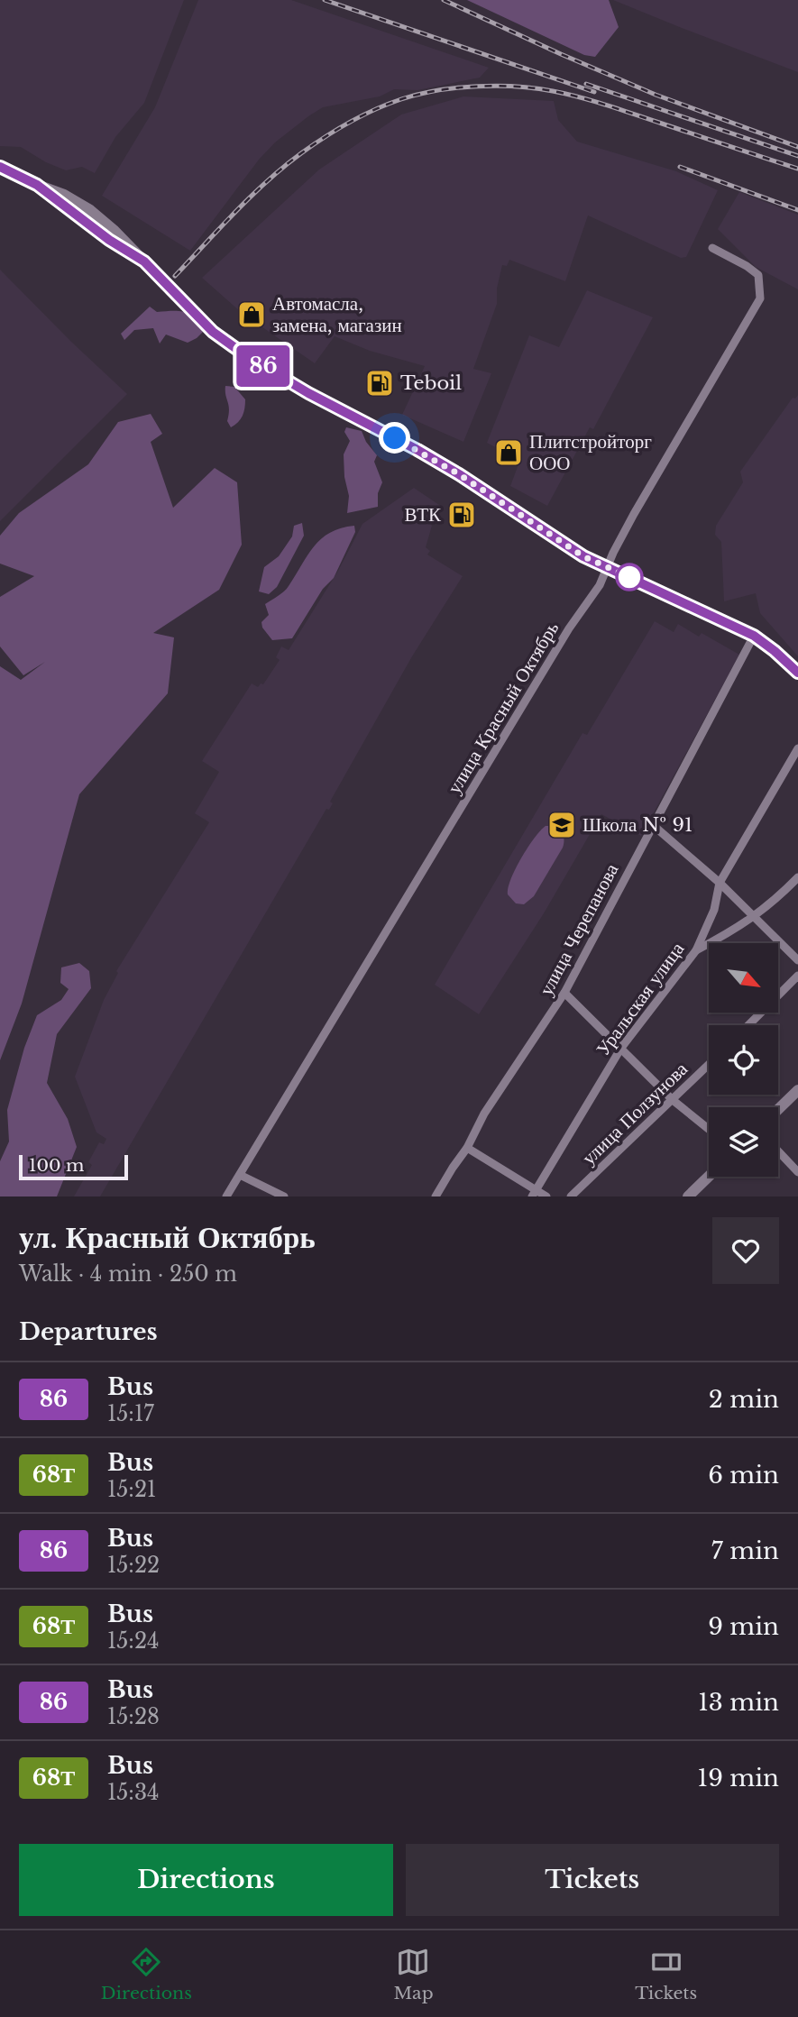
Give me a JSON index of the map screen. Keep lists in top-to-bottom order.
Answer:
{
  "streets": {
    "street": [
      "улица Красный Октябрь",
      "улица Черепанова",
      "Уральская улица",
      "улица Ползунова"
    ]
  },
  "places": {
    "shop": ["Автомасла, замена, магазин", "Плитстройторг ООО"],
    "fuel station": ["Teboil", "ВТК"],
    "school or university": ["Школа № 91"]
  },
  "lines": ["bus line 86"],
  "scale_bar": "100 m",
  "north": "bottom right",
  "page": {
    "on_map": "86",
    "scale": "100 m",
    "heading": [
      ["ул. Красный Октябрь", "Walk · 4 min · 250 m"],
      "Departures"
    ],
    "list": [
      {
        "mark": "86",
        "name": "Bus",
        "note": "15:17",
        "value": "2 min"
      },
      {
        "mark": "68Т",
        "name": "Bus",
        "note": "15:21",
        "value": "6 min"
      },
      {
        "mark": "86",
        "name": "Bus",
        "note": "15:22",
        "value": "7 min"
      },
      {
        "mark": "68Т",
        "name": "Bus",
        "note": "15:24",
        "value": "9 min"
      },
      {
        "mark": "86",
        "name": "Bus",
        "note": "15:28",
        "value": "13 min"
      },
      {
        "mark": "68Т",
        "name": "Bus",
        "note": "15:34",
        "value": "19 min"
      }
    ],
    "buttons": ["Directions", "Tickets"],
    "tabs": ["Directions", "Map", "Tickets"]
  }
}
